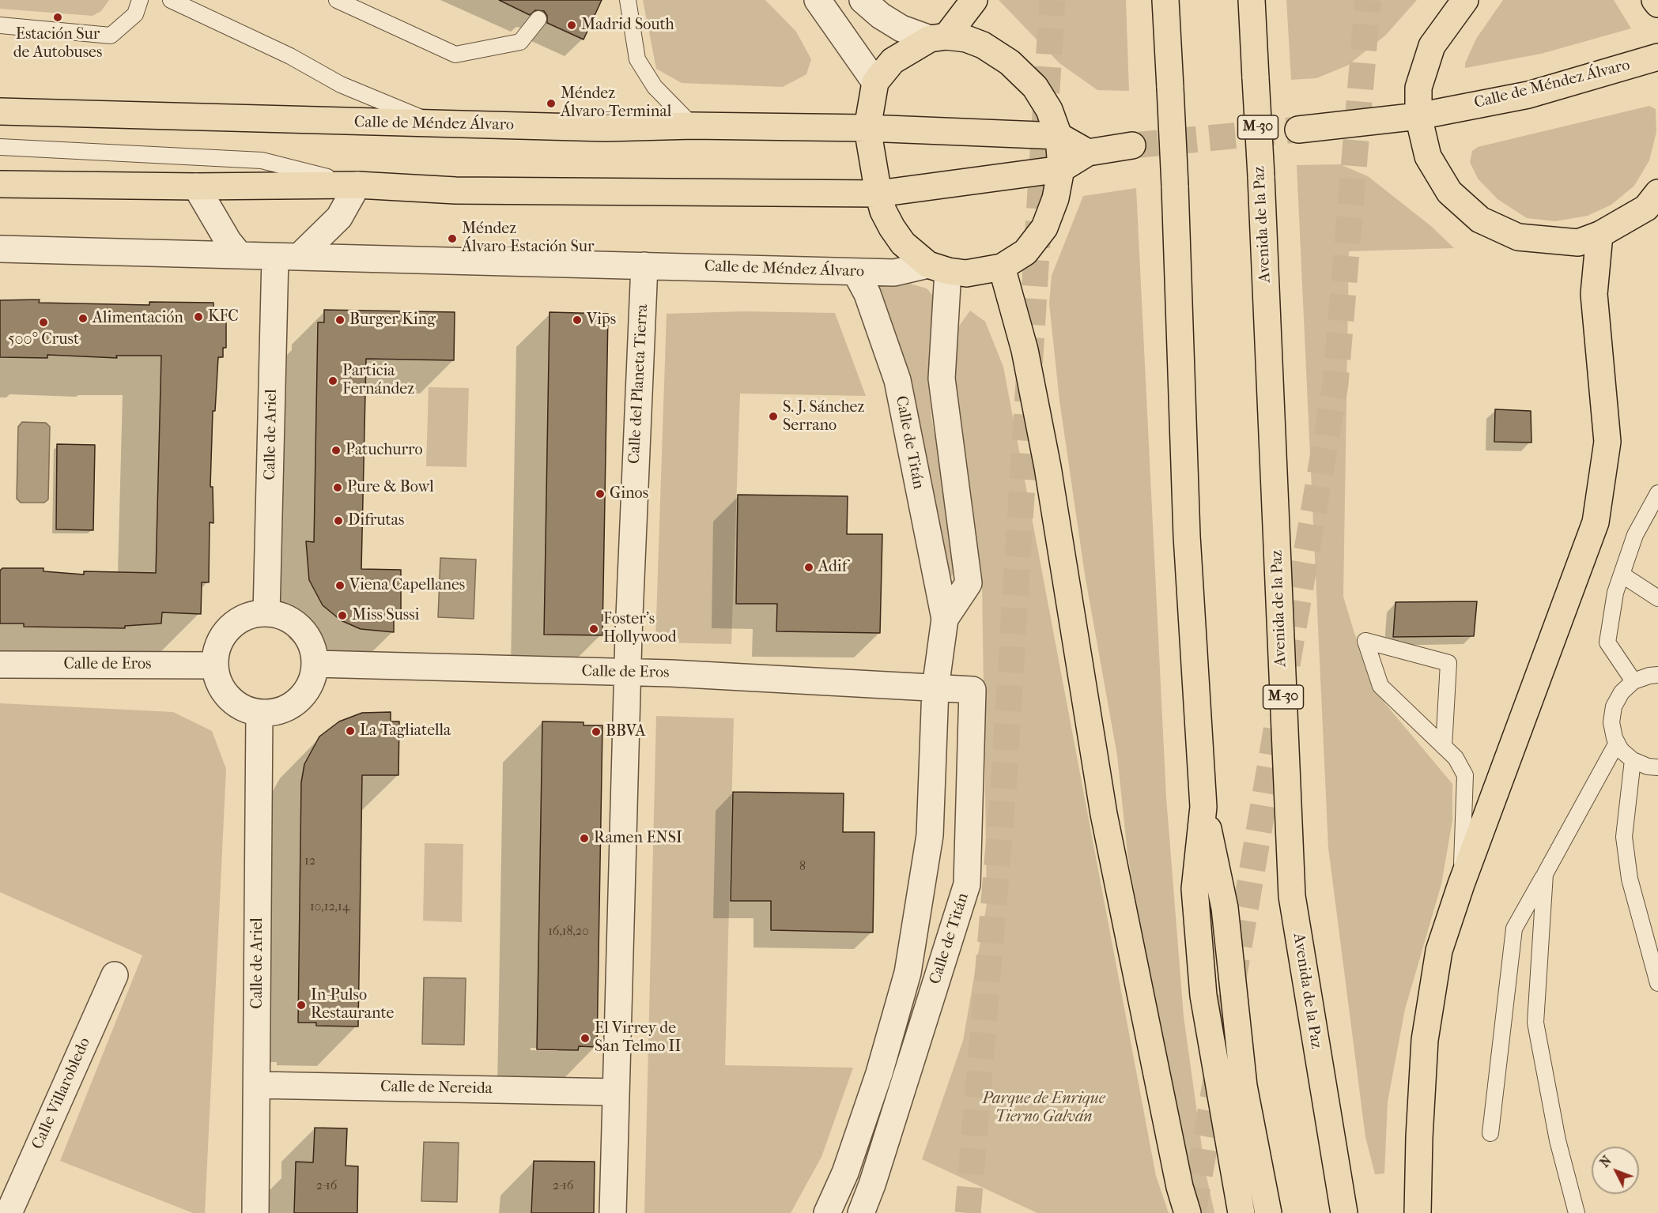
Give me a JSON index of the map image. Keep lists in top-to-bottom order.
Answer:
{
  "streets": {
    "main road": ["Calle de Méndez Álvaro", "M-30", "Avenida de la Paz"],
    "street": [
      "Calle del Planeta Tierra",
      "Calle de Ariel",
      "Calle de Titán",
      "Calle de Eros",
      "Calle de Nereida",
      "Calle Villarobledo"
    ]
  },
  "crossings": [
    ["Calle de Méndez Álvaro", "Calle del Planeta Tierra"],
    ["Calle de Méndez Álvaro", "Calle de Ariel"],
    ["Calle de Méndez Álvaro", "Calle de Titán"],
    ["Calle del Planeta Tierra", "Calle de Eros"],
    ["Calle del Planeta Tierra", "Calle de Nereida"],
    ["Calle de Ariel", "Calle de Eros"],
    ["Calle de Ariel", "Calle de Nereida"],
    ["Calle de Titán", "Calle de Eros"]
  ],
  "parks": ["Parque de Enrique Tierno Galván"],
  "places": [
    "Estación Sur de Autobuses",
    "Madrid South",
    "Méndez Álvaro-Terminal",
    "Méndez Álvaro-Estación Sur",
    "KFC",
    "Alimentación",
    "Burger King",
    "Vips",
    "500° Crust",
    "Particia Fernández",
    "S. J. Sánchez Serrano",
    "Patuchurro",
    "Pure & Bowl",
    "Ginos",
    "Difrutas",
    "Adif",
    "Viena Capellanes",
    "Miss Sussi",
    "Foster's Hollywood",
    "La Tagliatella",
    "BBVA",
    "Ramen ENSI",
    "In-Pulso Restaurante",
    "El Virrey de San Telmo II"
  ],
  "house_numbers": [
    "12",
    "8",
    "10,12,14",
    "16,18,20",
    "2-16",
    "2-16"
  ],
  "north": "top left"
}
